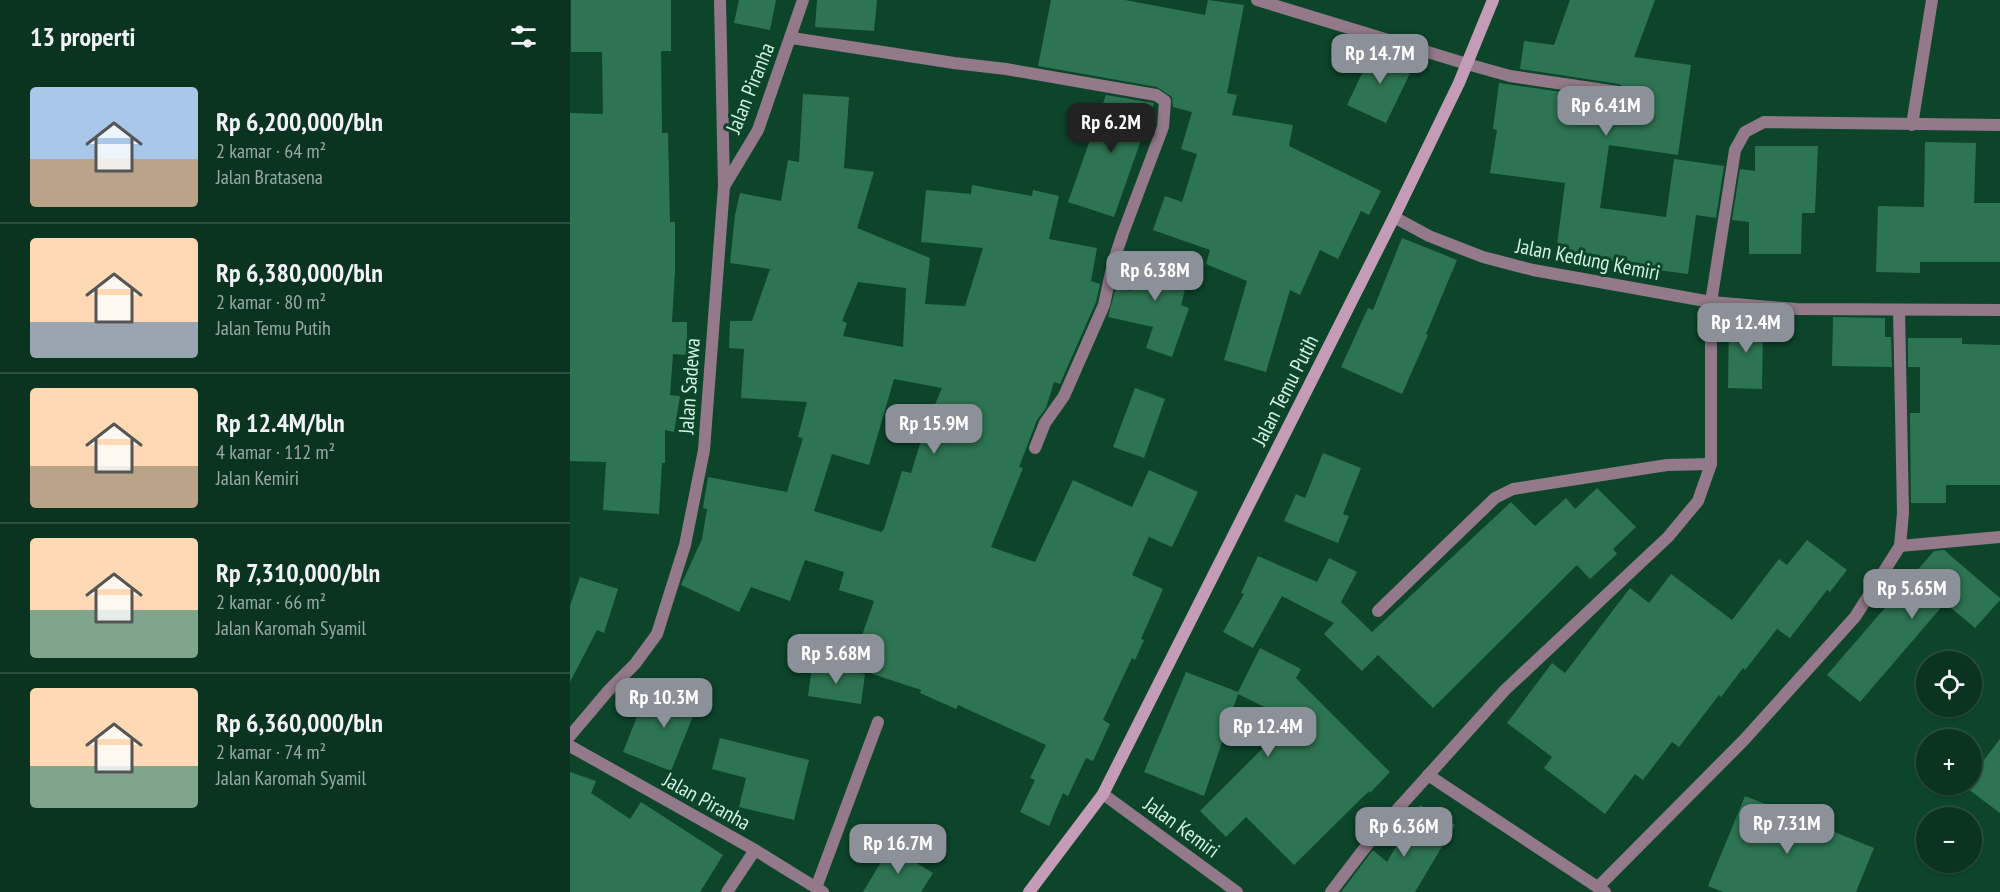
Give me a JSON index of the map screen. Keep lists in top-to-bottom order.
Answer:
{
  "streets": {
    "street": [
      "Jalan Piranha",
      "Jalan Kedung Kemiri",
      "Jalan Sadewa",
      "Jalan Temu Putih",
      "Jalan Kemiri"
    ]
  },
  "crossings": [
    ["Jalan Piranha", "Jalan Sadewa"],
    ["Jalan Kedung Kemiri", "Jalan Temu Putih"],
    ["Jalan Temu Putih", "Jalan Kemiri"]
  ],
  "page": {
    "heading": "13 properti",
    "price": [
      "Rp 14.7M",
      "Rp 6.41M",
      "Rp 6.2M",
      "Rp 6.38M",
      "Rp 12.4M",
      "Rp 15.9M",
      "Rp 5.65M",
      "Rp 5.68M",
      "Rp 10.3M",
      "Rp 12.4M",
      "Rp 7.31M",
      "Rp 6.36M",
      "Rp 16.7M"
    ],
    "list": [
      {
        "name": "Rp 6,200,000/bln",
        "note": "2 kamar · 64 m² · Jalan Bratasena"
      },
      {
        "name": "Rp 6,380,000/bln",
        "note": "2 kamar · 80 m² · Jalan Temu Putih"
      },
      {
        "name": "Rp 12.4M/bln",
        "note": "4 kamar · 112 m² · Jalan Kemiri"
      },
      {
        "name": "Rp 7,310,000/bln",
        "note": "2 kamar · 66 m² · Jalan Karomah Syamil"
      },
      {
        "name": "Rp 6,360,000/bln",
        "note": "2 kamar · 74 m² · Jalan Karomah Syamil"
      }
    ],
    "map_buttons": ["+", "−"]
  }
}
